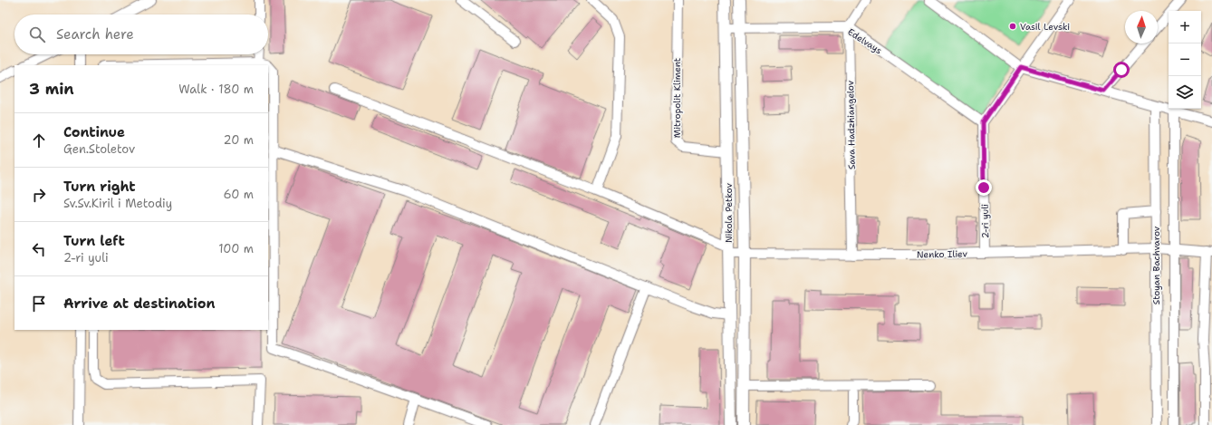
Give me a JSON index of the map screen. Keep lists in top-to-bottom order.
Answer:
{
  "streets": {
    "main road": ["Nikola Petkov"],
    "street": [
      "Edelvays",
      "Mitropolit Kliment",
      "Sava Hadzhiangelov",
      "2-ri yuli",
      "Nenko Iliev",
      "Stoyan Bachvarov"
    ]
  },
  "crossings": [
    ["Edelvays", "Sava Hadzhiangelov"],
    ["Edelvays", "Nikola Petkov"],
    ["Edelvays", "2-ri yuli"],
    ["Mitropolit Kliment", "Nikola Petkov"],
    ["Sava Hadzhiangelov", "Nenko Iliev"],
    ["Nikola Petkov", "Nenko Iliev"],
    ["2-ri yuli", "Nenko Iliev"],
    ["Nenko Iliev", "Stoyan Bachvarov"]
  ],
  "places": ["Vasil Levski"],
  "north": "top",
  "page": {
    "map_buttons": ["+", "−"],
    "search": "Search here",
    "heading": ["3 min", "Walk · 180 m"],
    "list": [
      ["Continue", "Gen.Stoletov", "20 m"],
      ["Turn right", "Sv.Sv.Kiril i Metodiy", "60 m"],
      ["Turn left", "2-ri yuli", "100 m"],
      "Arrive at destination"
    ]
  }
}
